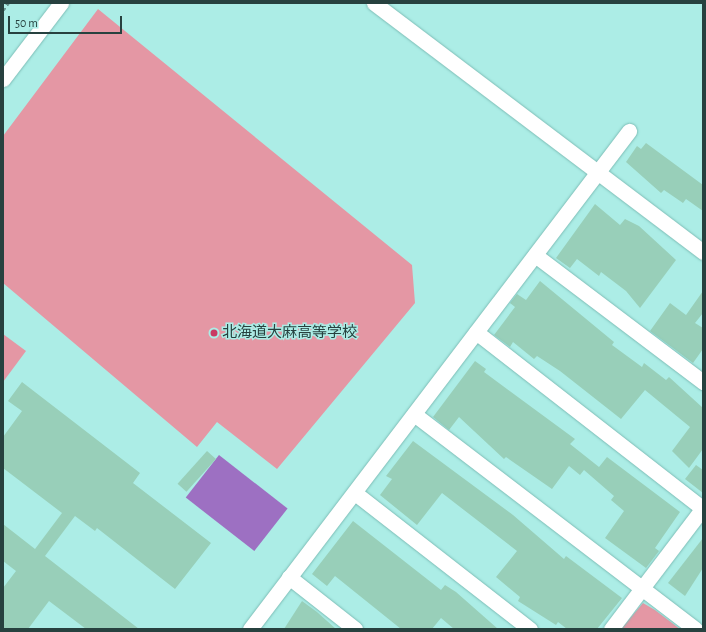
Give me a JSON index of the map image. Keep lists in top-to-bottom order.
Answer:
{
  "places": ["北海道大麻高等学校"],
  "scale_bar": "50 m"
}
